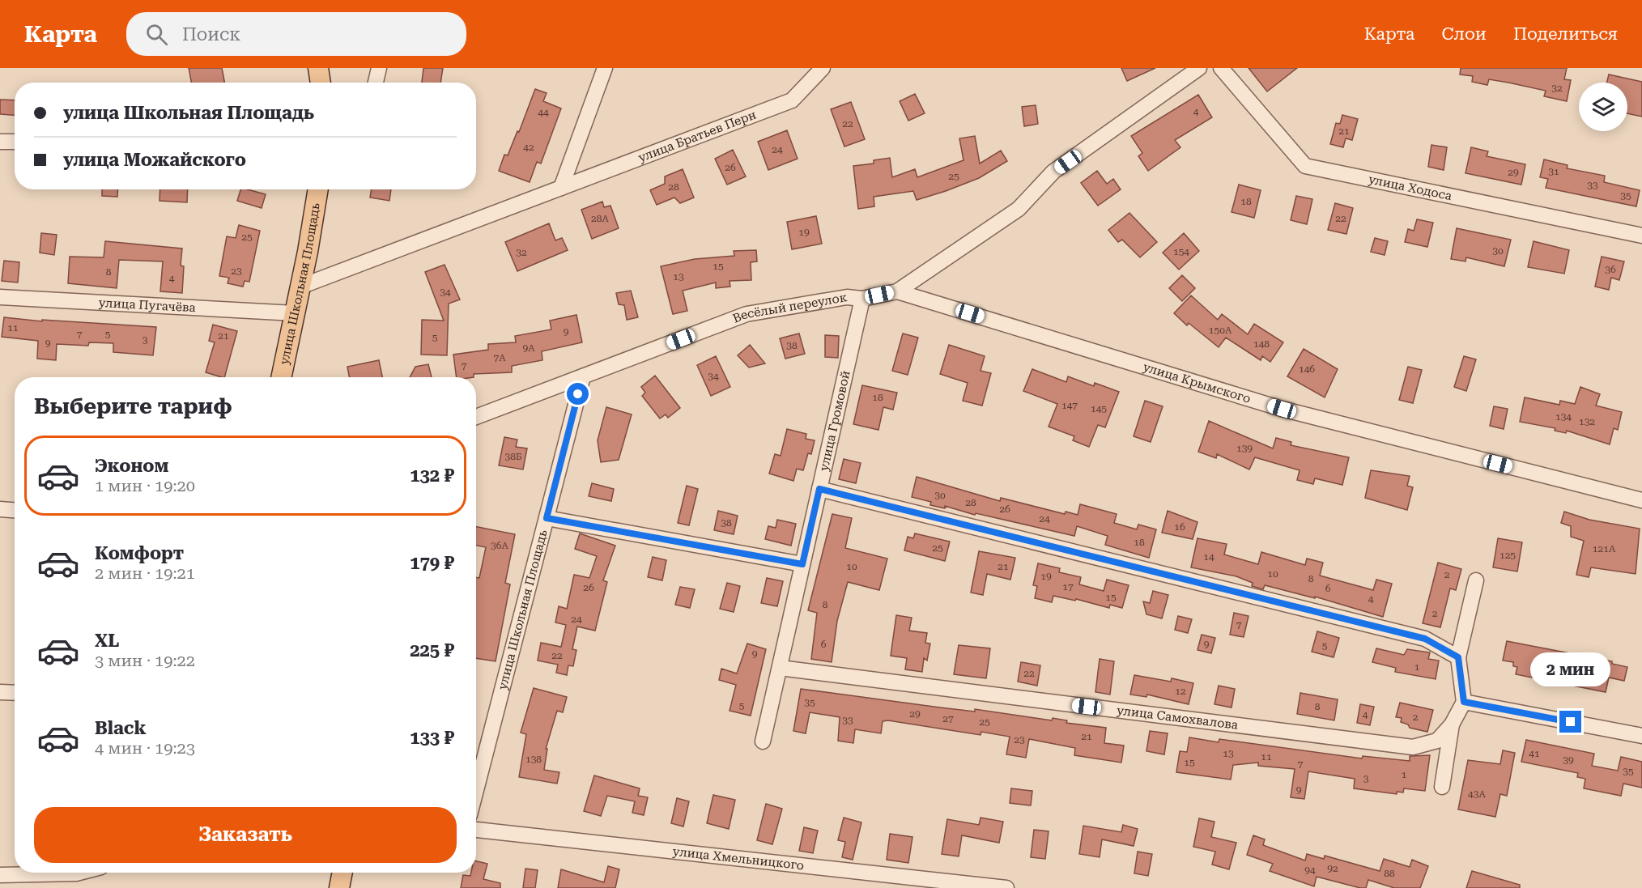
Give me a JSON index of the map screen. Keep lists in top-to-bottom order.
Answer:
{
  "streets": {
    "main road": ["улица Школьная Площадь"],
    "street": [
      "улица Братьев Перн",
      "улица Ходоса",
      "улица Пугачёва",
      "Весёлый переулок",
      "улица Крымского",
      "улица Громовой",
      "улица Самохвалова",
      "улица Хмельницкого"
    ]
  },
  "crossings": [
    ["улица Братьев Перн", "улица Школьная Площадь"],
    ["улица Школьная Площадь", "улица Пугачёва"],
    ["улица Школьная Площадь", "Весёлый переулок"],
    ["Весёлый переулок", "улица Крымского"],
    ["Весёлый переулок", "улица Громовой"],
    ["улица Громовой", "улица Самохвалова"]
  ],
  "house_numbers": [
    "32",
    "4",
    "44",
    "22",
    "21",
    "42",
    "24",
    "26",
    "31",
    "29",
    "25",
    "33",
    "28",
    "35",
    "18",
    "28А",
    "22",
    "19",
    "25",
    "30",
    "154",
    "32",
    "15",
    "36",
    "23",
    "8",
    "13",
    "4",
    "34",
    "11",
    "150А",
    "9",
    "7",
    "5",
    "21",
    "5",
    "3",
    "9",
    "148",
    "38",
    "9А",
    "7А",
    "7",
    "146",
    "34",
    "18",
    "147",
    "145",
    "134",
    "132",
    "139",
    "38Б",
    "30",
    "28",
    "26",
    "24",
    "38",
    "16",
    "18",
    "36А",
    "25",
    "121А",
    "125",
    "14",
    "10",
    "21",
    "10",
    "2",
    "19",
    "8",
    "17",
    "26",
    "6",
    "15",
    "4",
    "8",
    "2",
    "24",
    "7",
    "6",
    "9",
    "5",
    "9",
    "22",
    "1",
    "22",
    "12",
    "35",
    "5",
    "8",
    "29",
    "4",
    "2",
    "27",
    "33",
    "25",
    "21",
    "23",
    "13",
    "41",
    "11",
    "138",
    "39",
    "15",
    "7",
    "35",
    "1",
    "3",
    "9",
    "43А",
    "92",
    "94",
    "88"
  ],
  "page": {
    "header": "Карта",
    "search": "Поиск",
    "nav": ["Карта", "Слои", "Поделиться"],
    "banner": ["улица Школьная Площадь", "улица Можайского"],
    "heading": "Выберите тариф",
    "list": [
      {
        "name": "Эконом",
        "note": "1 мин · 19:20",
        "value": "132 ₽"
      },
      {
        "name": "Комфорт",
        "note": "2 мин · 19:21",
        "value": "179 ₽"
      },
      {
        "name": "XL",
        "note": "3 мин · 19:22",
        "value": "225 ₽"
      },
      {
        "name": "Black",
        "note": "4 мин · 19:23",
        "value": "133 ₽"
      }
    ],
    "bubble": "2 мин",
    "buttons": "Заказать"
  }
}
